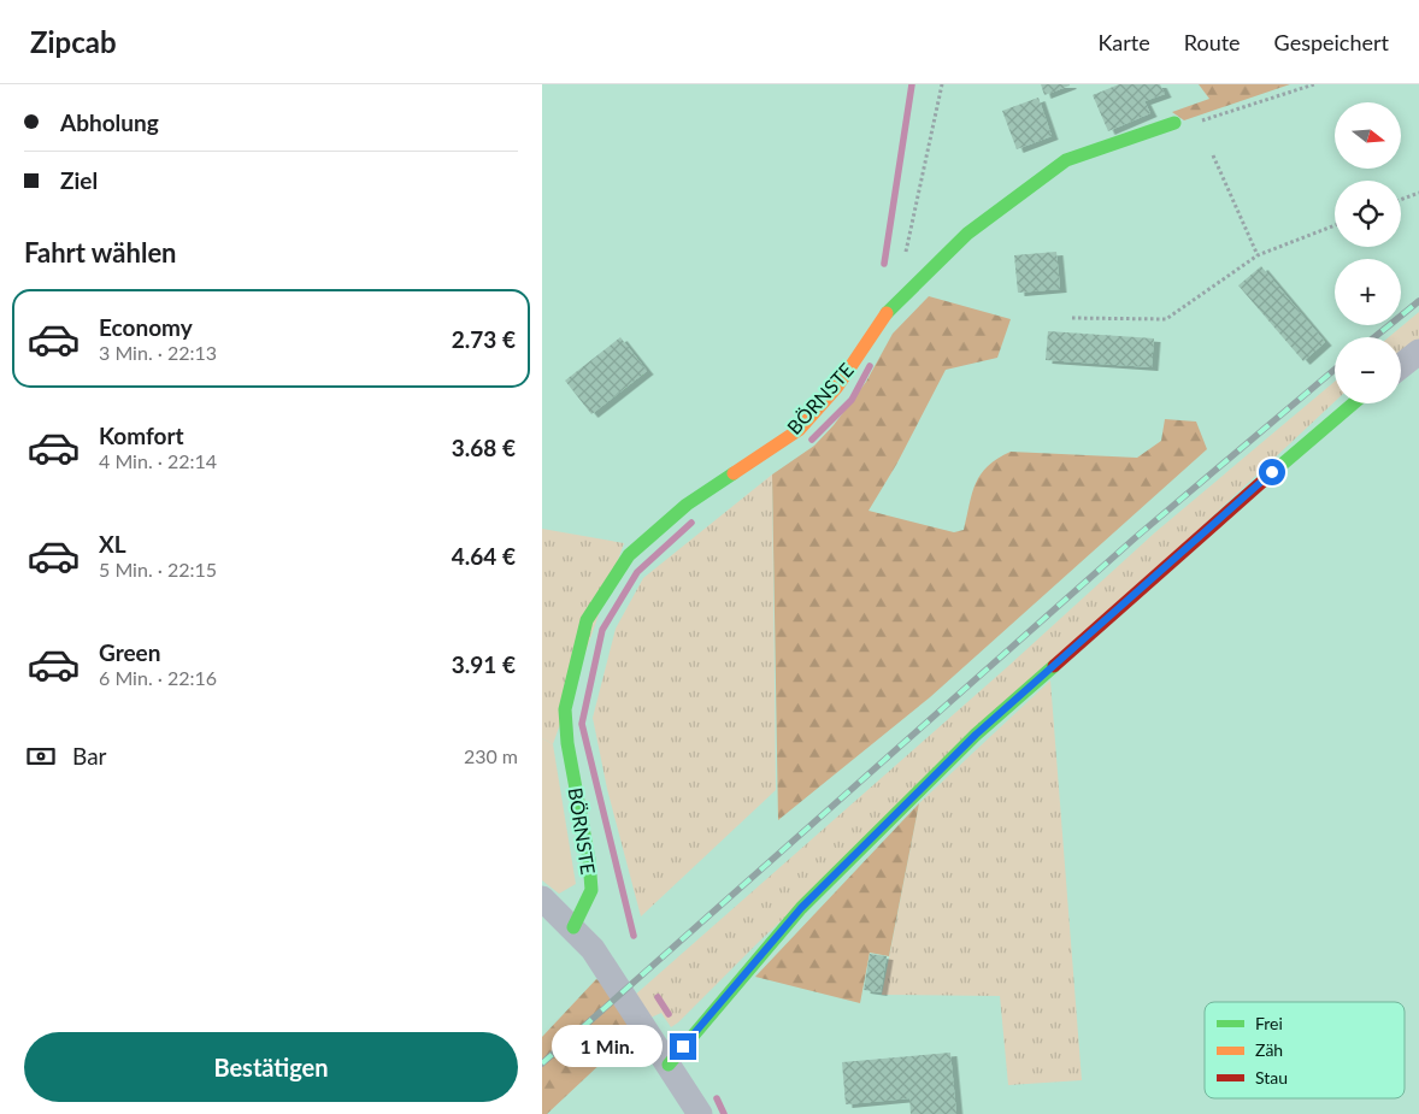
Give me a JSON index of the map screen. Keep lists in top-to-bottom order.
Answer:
{
  "streets": {
    "street": ["BÖRNSTE"]
  },
  "legend": ["Frei", "Zäh", "Stau"],
  "north": "right",
  "page": {
    "header": "Zipcab",
    "nav": ["Karte", "Route", "Gespeichert"],
    "banner": ["Abholung", "Ziel"],
    "map_buttons": ["+", "−"],
    "heading": "Fahrt wählen",
    "list": [
      {
        "name": "Economy",
        "note": "3 Min. · 22:13",
        "value": "2.73 €"
      },
      {
        "name": "Komfort",
        "note": "4 Min. · 22:14",
        "value": "3.68 €"
      },
      {
        "name": "XL",
        "note": "5 Min. · 22:15",
        "value": "4.64 €"
      },
      {
        "name": "Green",
        "note": "6 Min. · 22:16",
        "value": "3.91 €"
      }
    ],
    "pay": ["Bar", "230 m"],
    "buttons": "Bestätigen",
    "bubble": "1 Min."
  }
}
